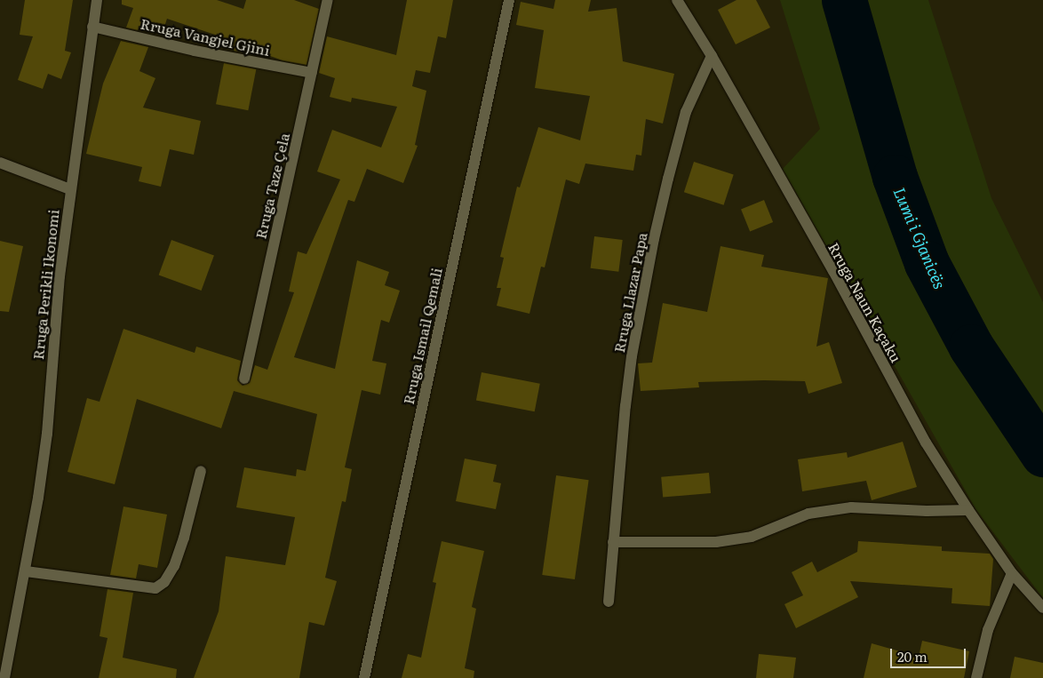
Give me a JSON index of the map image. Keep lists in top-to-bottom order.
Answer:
{
  "streets": {
    "street": [
      "Rruga Vangjel Gjini",
      "Rruga Taze Çela",
      "Rruga Perikli Ikonomi",
      "Rruga Llazar Papa",
      "Rruga Naun Kaçaku",
      "Rruga Ismail Qemali"
    ]
  },
  "crossings": [
    ["Rruga Vangjel Gjini", "Rruga Taze Çela"],
    ["Rruga Vangjel Gjini", "Rruga Perikli Ikonomi"],
    ["Rruga Llazar Papa", "Rruga Naun Kaçaku"]
  ],
  "water": ["Lumi i Gjanicës"],
  "scale_bar": "20 m"
}
